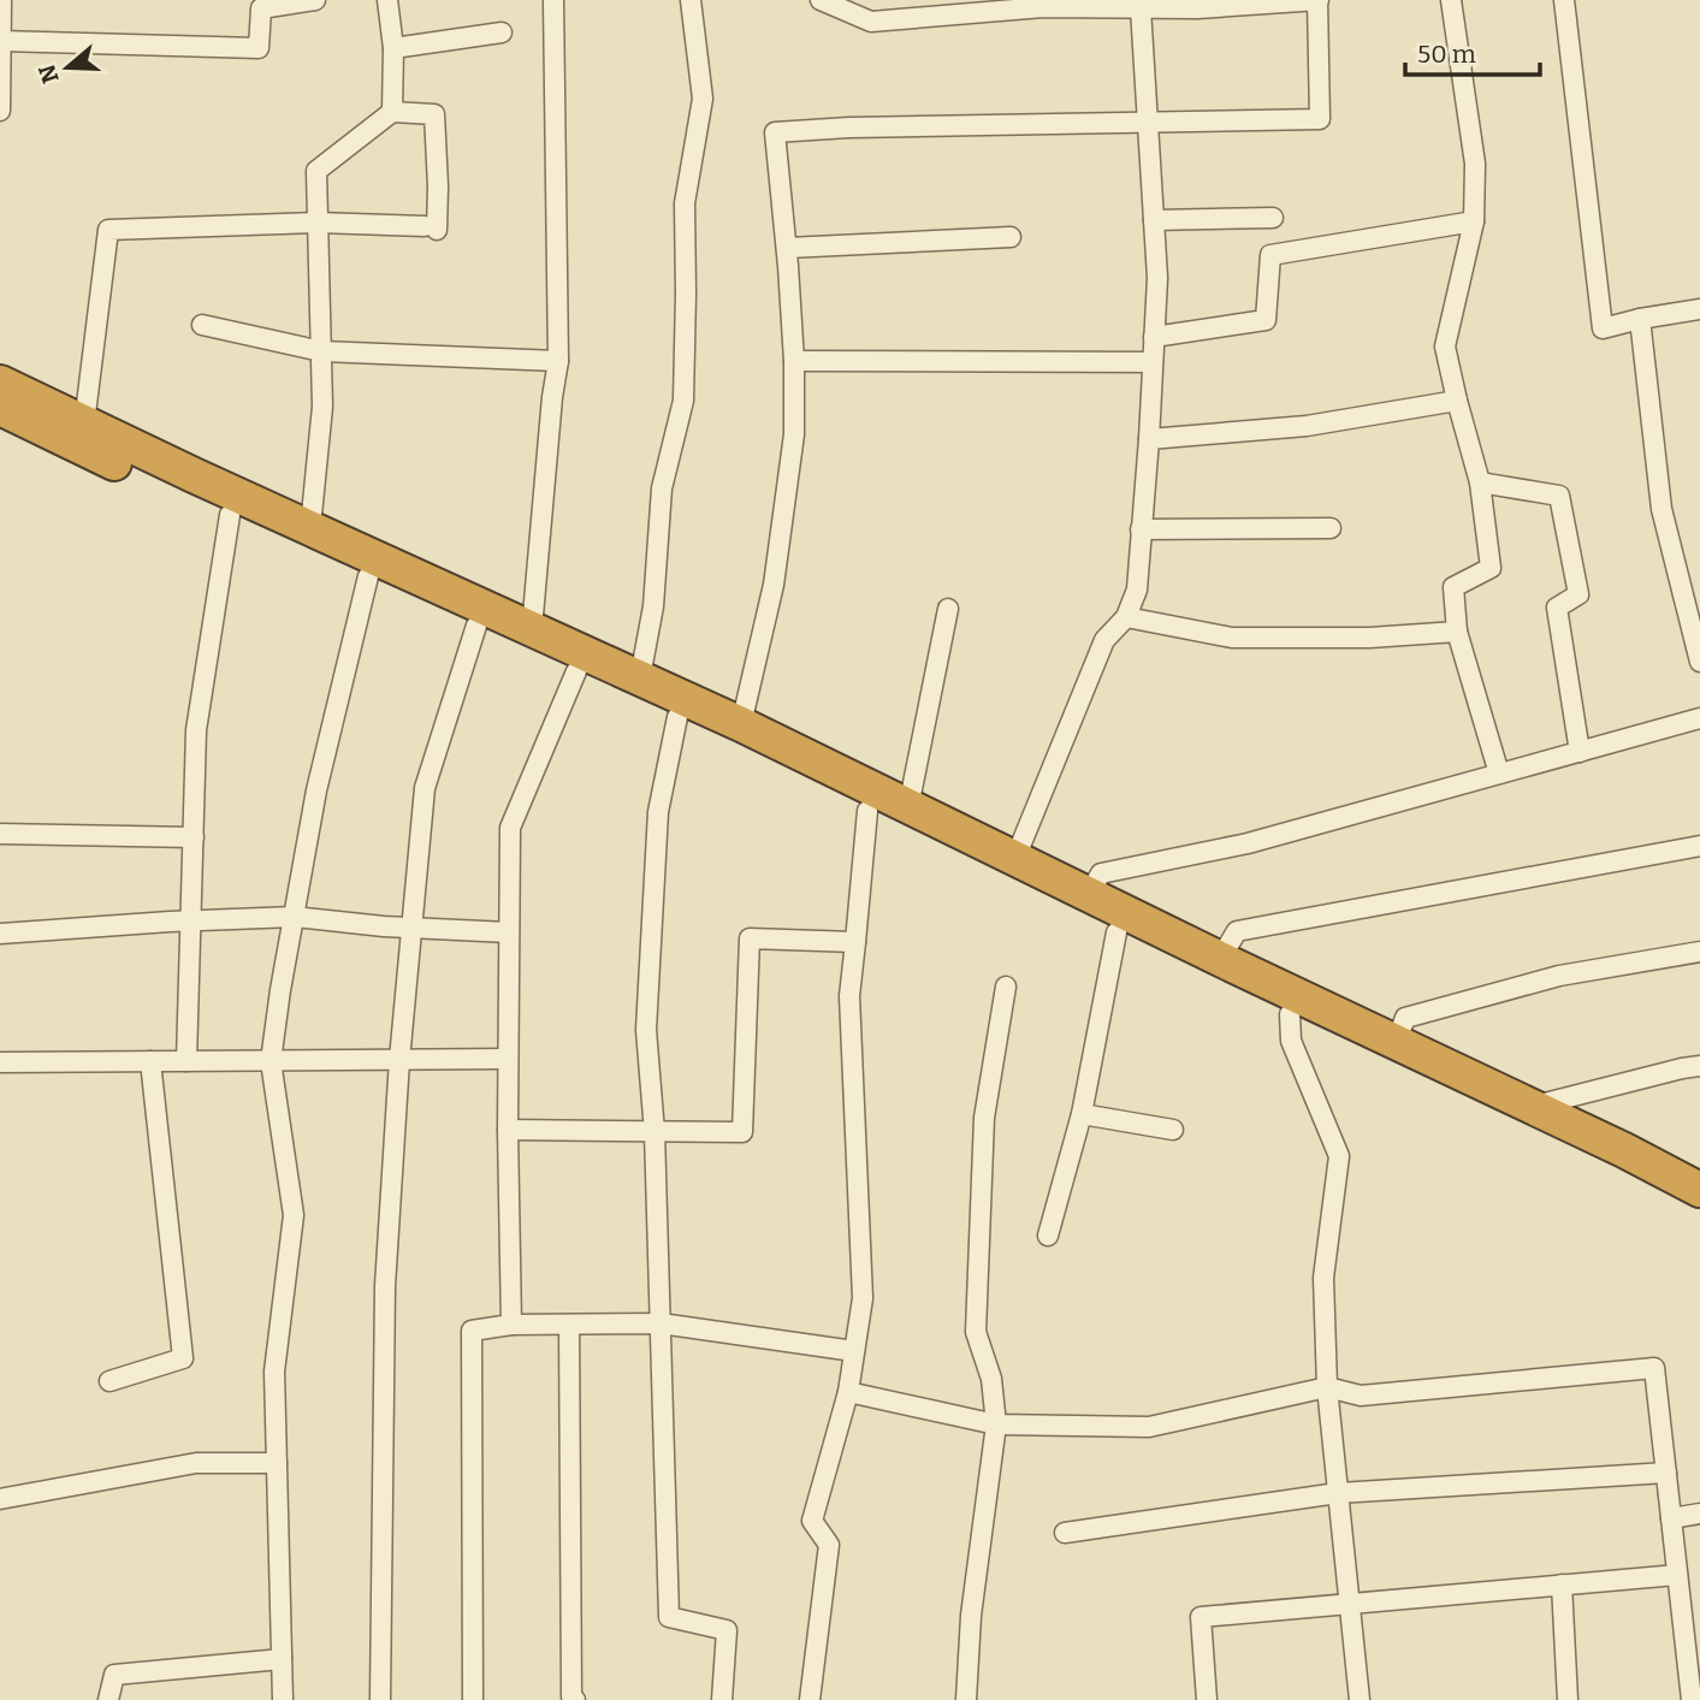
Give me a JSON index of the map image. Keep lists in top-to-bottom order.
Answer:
{
  "scale_bar": "50 m",
  "north": "left"
}
